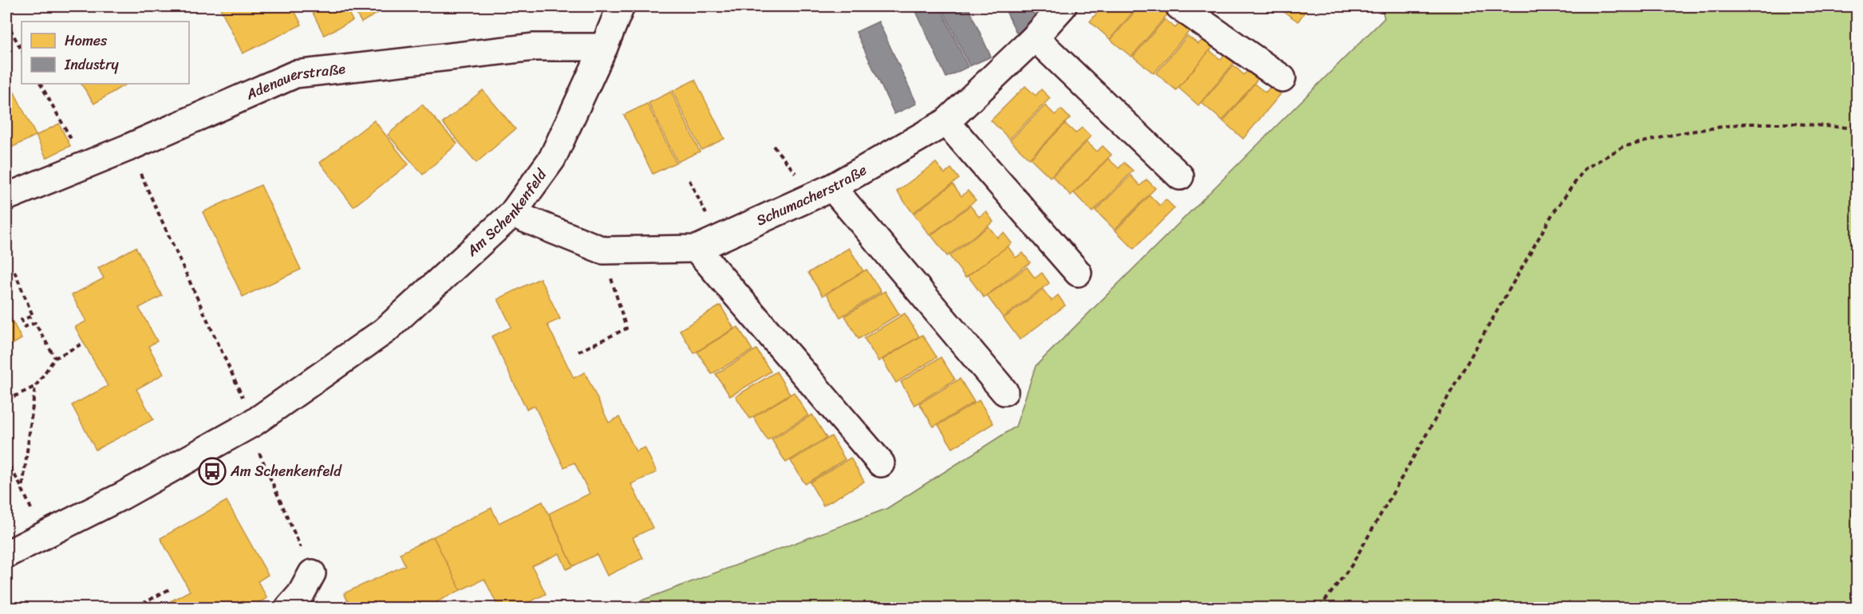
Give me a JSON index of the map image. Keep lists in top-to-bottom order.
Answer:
{
  "streets": {
    "street": ["Adenauerstraße", "Schumacherstraße", "Am Schenkenfeld"]
  },
  "crossings": [
    ["Adenauerstraße", "Am Schenkenfeld"],
    ["Schumacherstraße", "Am Schenkenfeld"]
  ],
  "places": {
    "bus stop": ["Am Schenkenfeld"]
  },
  "legend": ["Homes", "Industry"]
}
